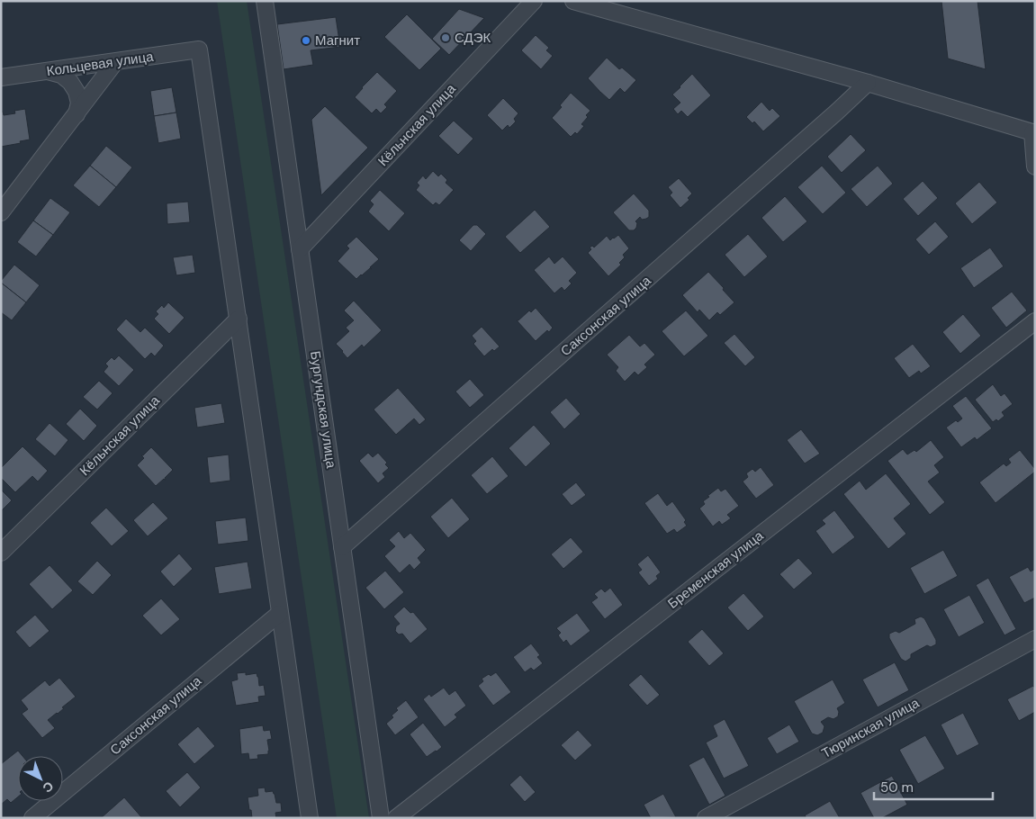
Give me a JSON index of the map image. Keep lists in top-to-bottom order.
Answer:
{
  "streets": {
    "street": [
      "Кольцевая улица",
      "Кёльнская улица",
      "Саксонская улица",
      "Бургундская улица",
      "Бременская улица",
      "Тюринская улица"
    ]
  },
  "crossings": [
    ["Кольцевая улица", "Кёльнская улица"],
    ["Кёльнская улица", "Бургундская улица"],
    ["Саксонская улица", "Бургундская улица"]
  ],
  "places": ["СДЭК", "Магнит"],
  "scale_bar": "50 m",
  "north": "bottom right"
}
